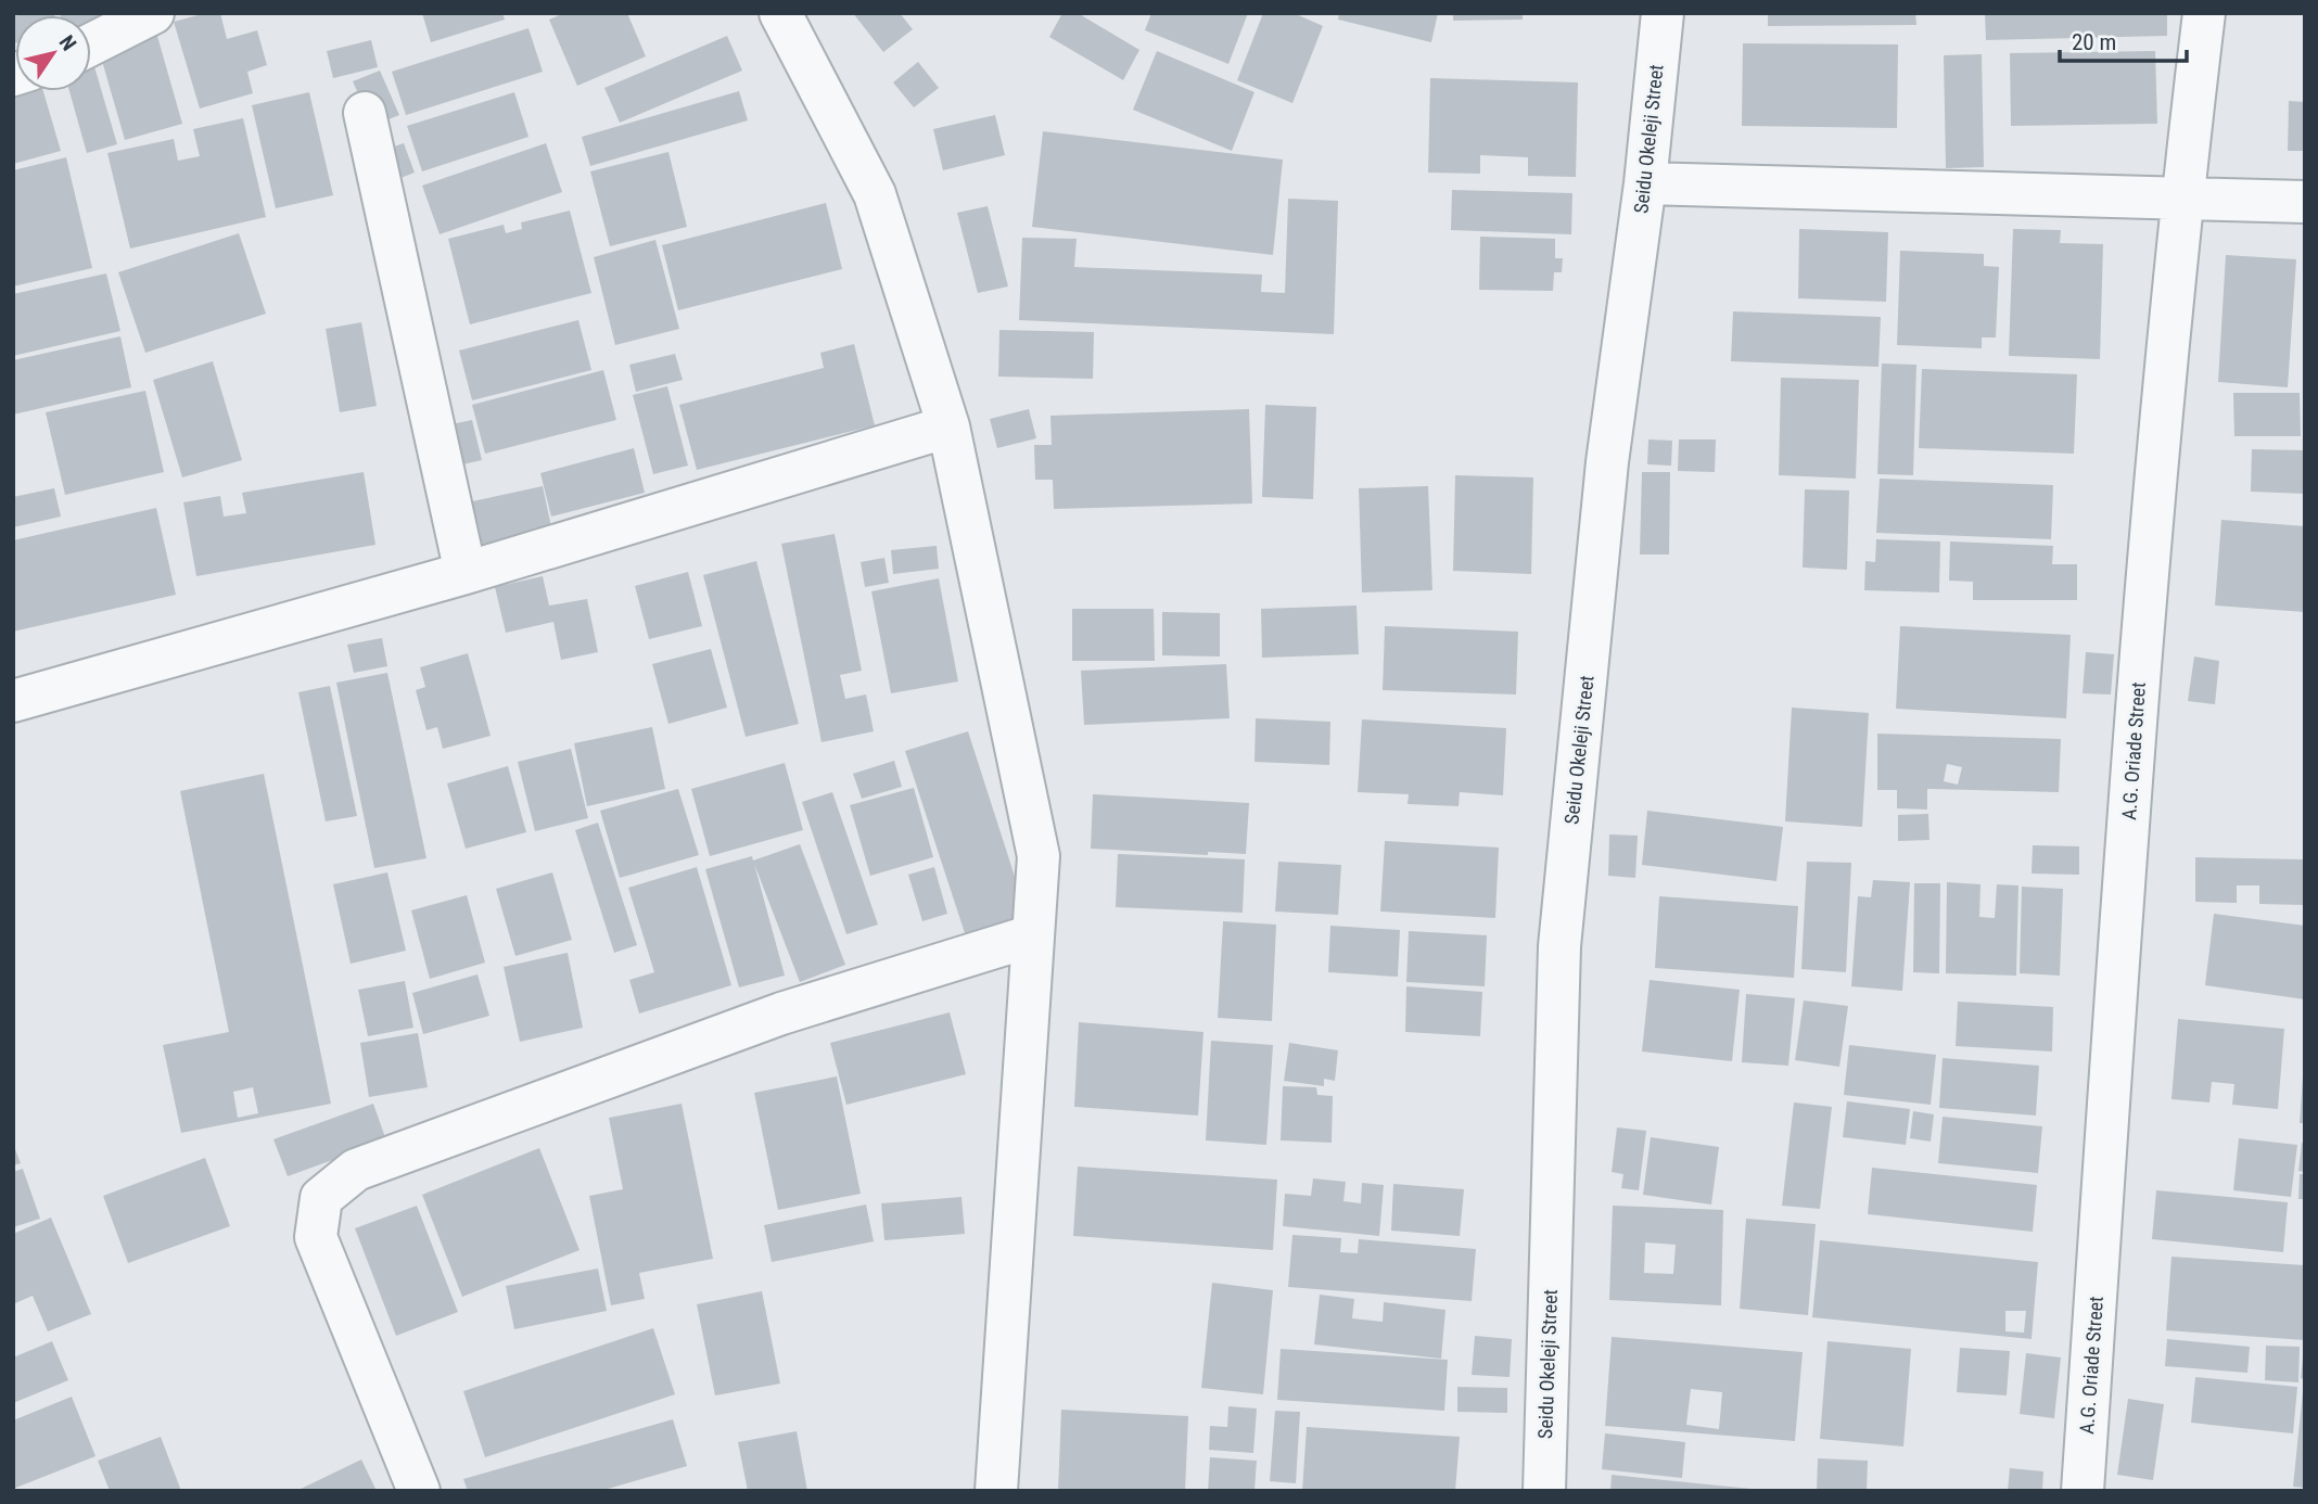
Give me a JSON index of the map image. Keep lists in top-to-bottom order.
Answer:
{
  "streets": {
    "street": ["Seidu Okeleji Street", "A.G. Oriade Street"]
  },
  "scale_bar": "20 m",
  "north": "top right"
}
